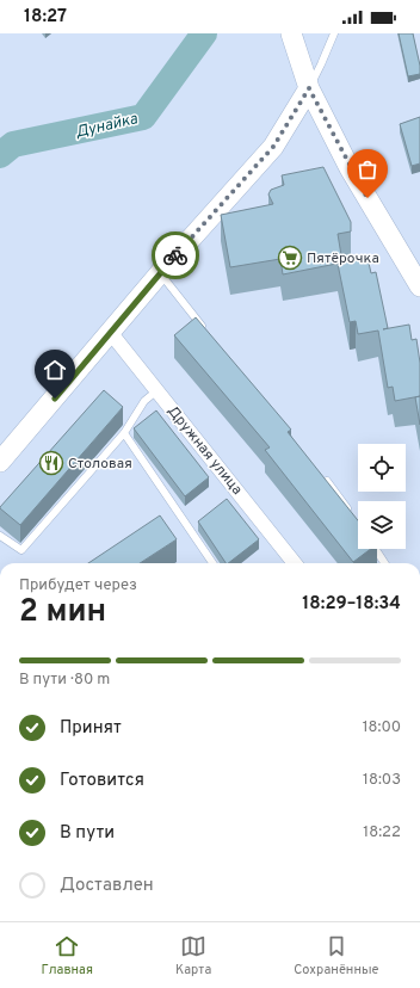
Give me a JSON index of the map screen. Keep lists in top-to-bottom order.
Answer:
{
  "streets": {
    "street": ["Дружная улица"]
  },
  "water": ["Дунайка"],
  "places": {
    "supermarket": ["Пятёрочка"],
    "restaurant": ["Столовая"]
  },
  "page": {
    "status": "18:27",
    "heading": ["2 мин", "Прибудет через", "18:29–18:34"],
    "bar": "В пути · 80 m",
    "list": [
      ["Принят", "18:00"],
      ["Готовится", "18:03"],
      ["В пути", "18:22"],
      "Доставлен"
    ],
    "tabs": ["Главная", "Карта", "Сохранённые"]
  }
}
